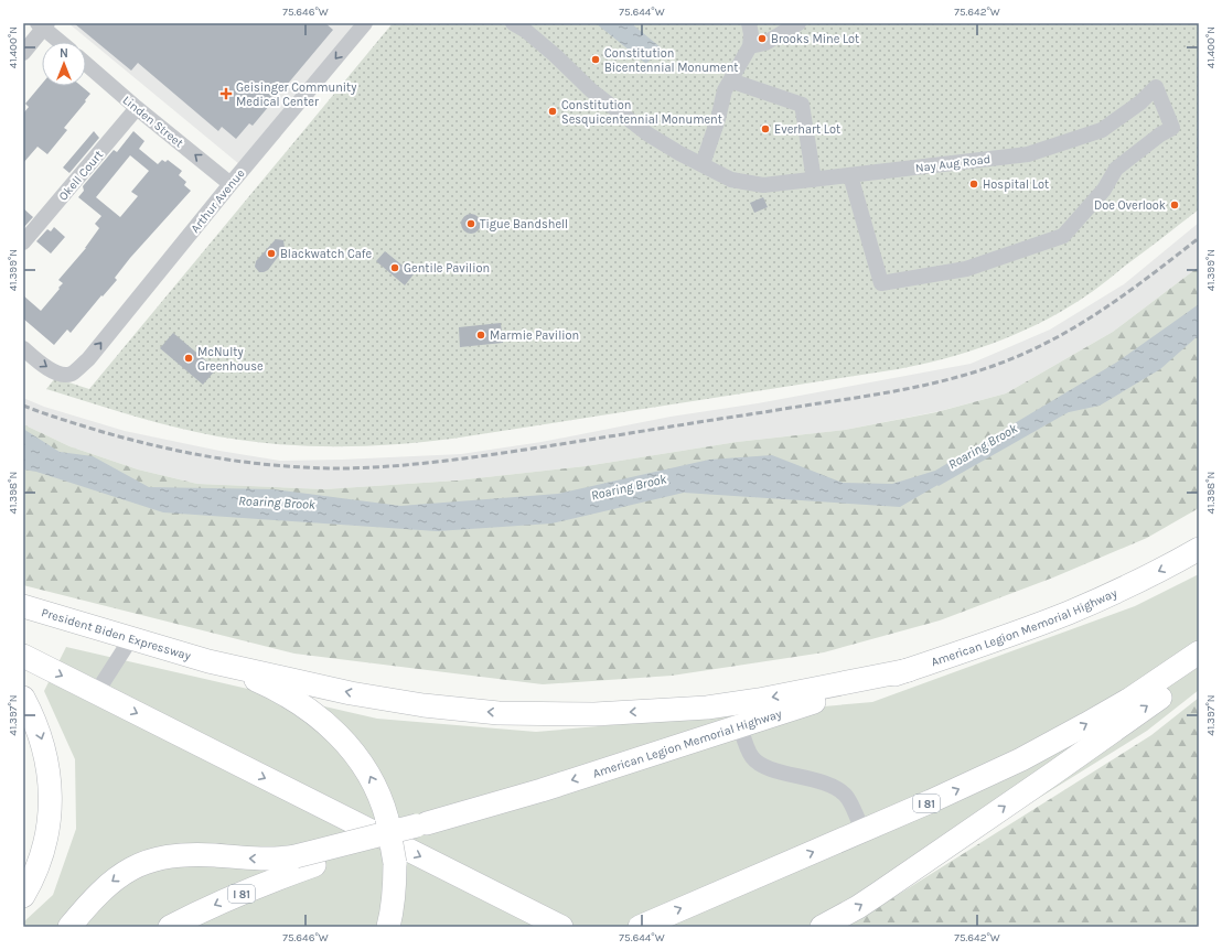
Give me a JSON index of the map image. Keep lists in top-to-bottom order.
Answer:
{
  "streets": {
    "highway": ["American Legion Memorial Highway", "President Biden Expressway", "I 81"],
    "street": [
      "Linden Street",
      "Nay Aug Road",
      "Okell Court",
      "Arthur Avenue"
    ]
  },
  "crossings": [
    ["Linden Street", "Okell Court"],
    ["Linden Street", "Arthur Avenue"]
  ],
  "one_way": ["Linden Street"],
  "water": ["Roaring Brook"],
  "places": {
    "other": [
      "Brooks Mine Lot",
      "Constitution Bicentennial Monument",
      "Constitution Sesquicentennial Monument",
      "Everhart Lot",
      "Hospital Lot",
      "Doe Overlook",
      "Tigue Bandshell",
      "Blackwatch Cafe",
      "Gentile Pavilion",
      "Marmie Pavilion",
      "McNulty Greenhouse"
    ],
    "health": ["Geisinger Community Medical Center"]
  },
  "north": "top",
  "coordinates": [
    "75.646°W",
    "75.644°W",
    "75.642°W",
    "41.400°N",
    "41.399°N",
    "41.398°N",
    "41.397°N"
  ]
}
